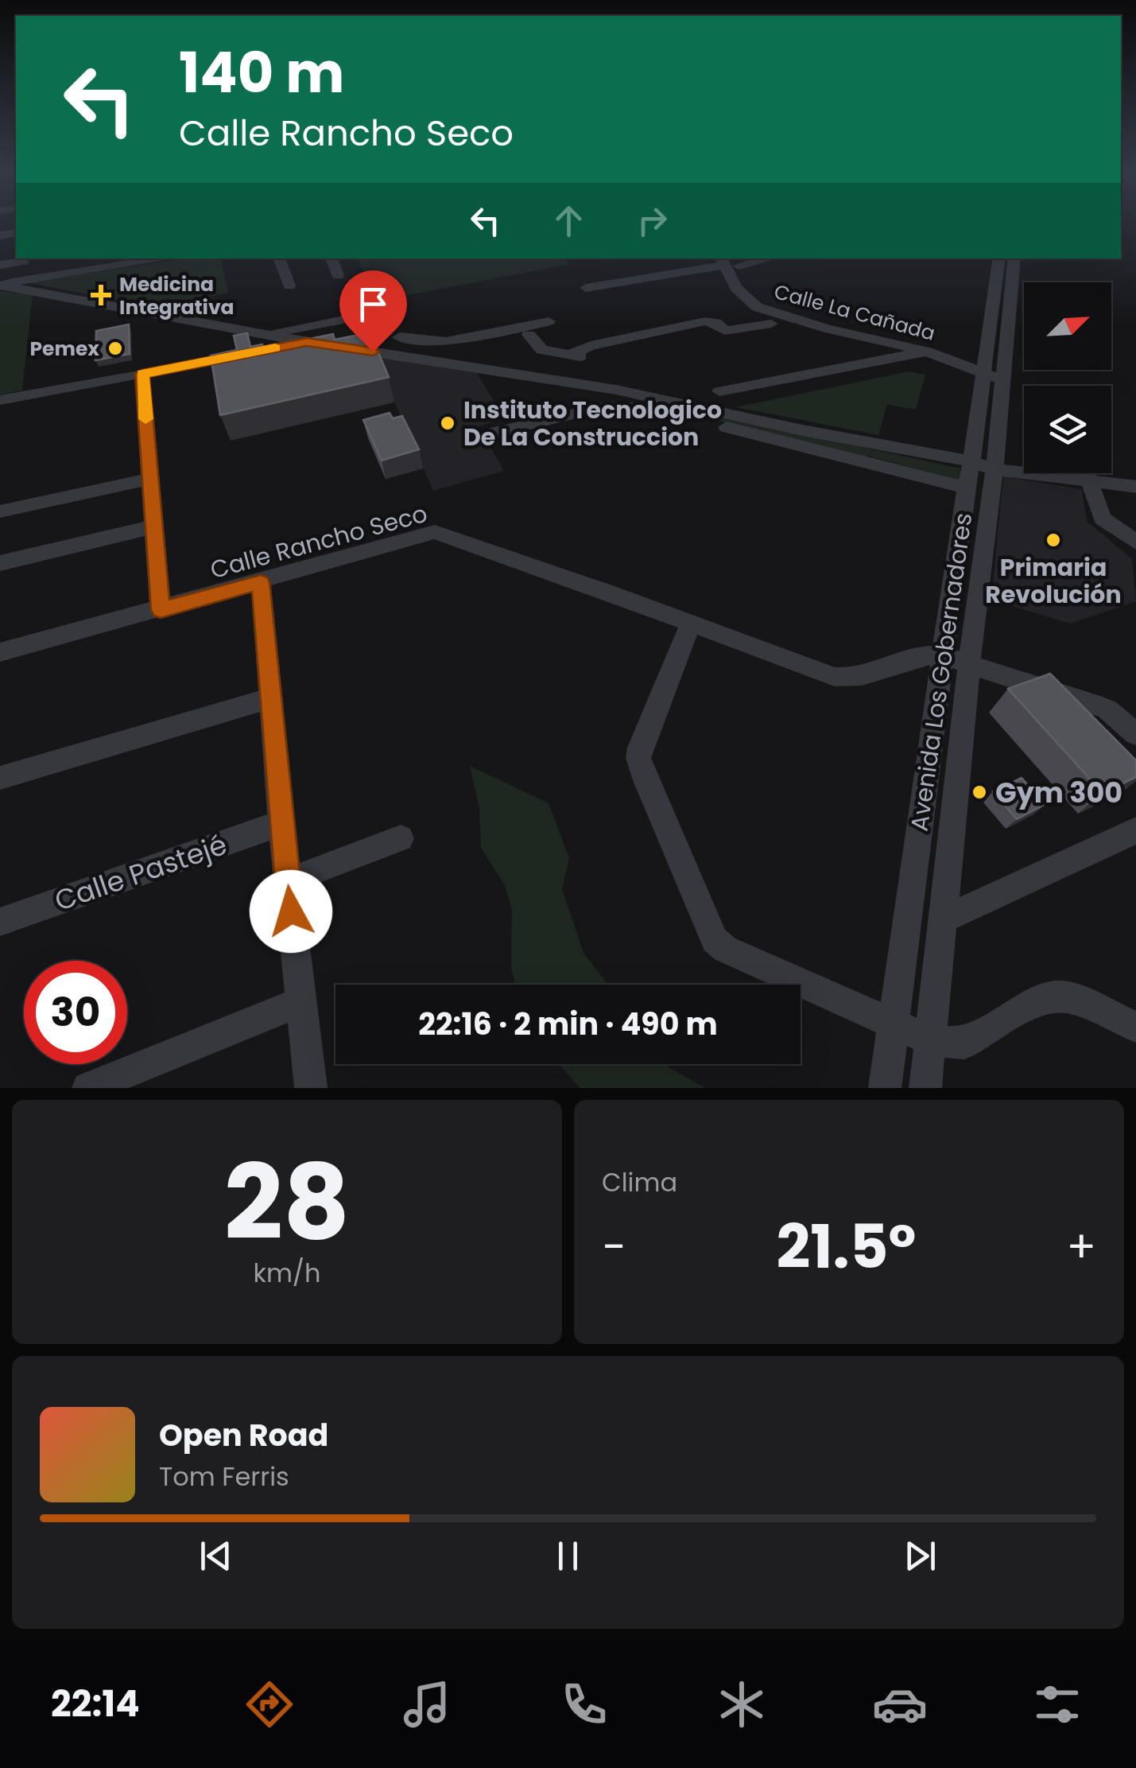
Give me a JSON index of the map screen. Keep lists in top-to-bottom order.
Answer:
{
  "streets": {
    "street": [
      "Calle La Cañada",
      "Calle Rancho Seco",
      "Avenida Los Gobernadores",
      "Calle Pastejé"
    ]
  },
  "crossings": [
    ["Calle La Cañada", "Avenida Los Gobernadores"],
    ["Calle Rancho Seco", "Avenida Los Gobernadores"]
  ],
  "places": {
    "health": ["Medicina Integrativa"],
    "other": [
      "Pemex",
      "Instituto Tecnologico De La Construccion",
      "Primaria Revolución",
      "Gym 300"
    ]
  },
  "north": "top right",
  "page": {
    "turn": ["140 m", "Calle Rancho Seco"],
    "limit": "30",
    "trip": "22:16 · 2 min · 490 m",
    "tile": [
      ["28", "km/h"],
      "Clima"
    ],
    "heat": ["−", "21.5°", "+"],
    "song": ["Open Road", "Tom Ferris"],
    "tabs": "22:14"
  }
}
